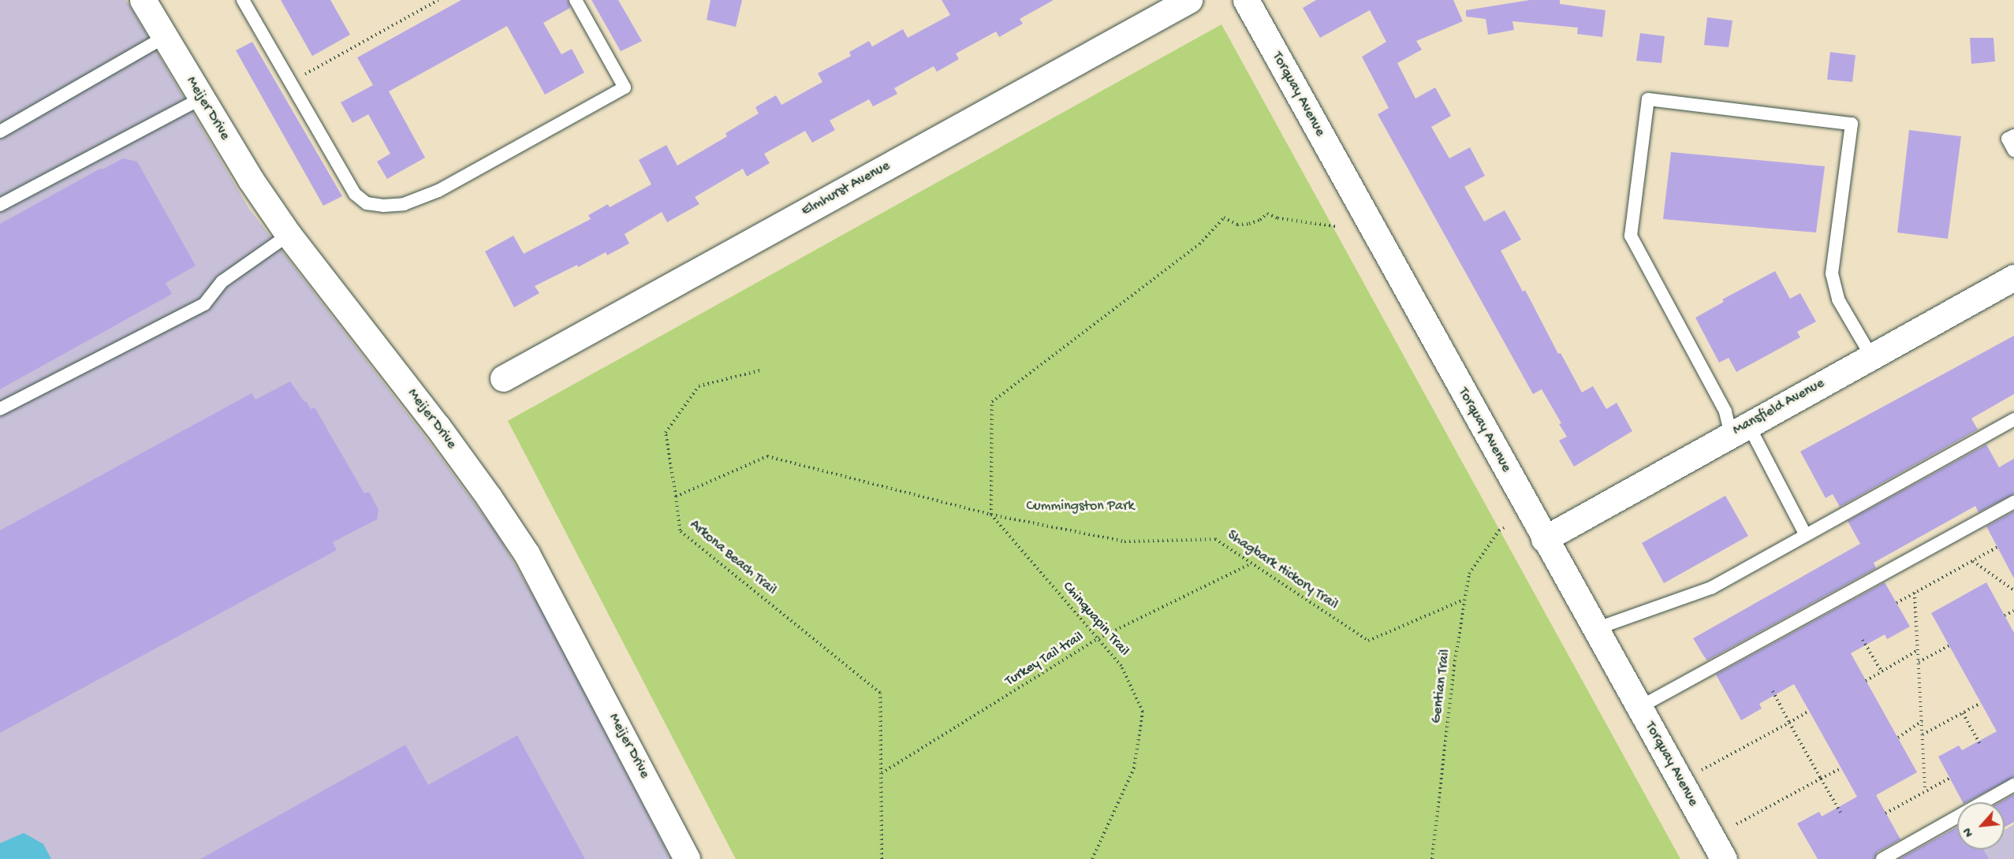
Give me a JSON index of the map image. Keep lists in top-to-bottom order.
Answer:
{
  "streets": {
    "street": [
      "Torquay Avenue",
      "Meijer Drive",
      "Elmhurst Avenue",
      "Mansfield Avenue"
    ],
    "path": [
      "Arkona Beach Trail",
      "Shagbark Hickory Trail",
      "Chinquapin Trail",
      "Turkey Tail trail",
      "Gentian Trail"
    ]
  },
  "crossings": [
    ["Torquay Avenue", "Mansfield Avenue"],
    ["Arkona Beach Trail", "Turkey Tail trail"],
    ["Shagbark Hickory Trail", "Chinquapin Trail"],
    ["Shagbark Hickory Trail", "Turkey Tail trail"],
    ["Shagbark Hickory Trail", "Gentian Trail"],
    ["Chinquapin Trail", "Turkey Tail trail"]
  ],
  "parks": ["Cummingston Park"],
  "north": "bottom left"
}
